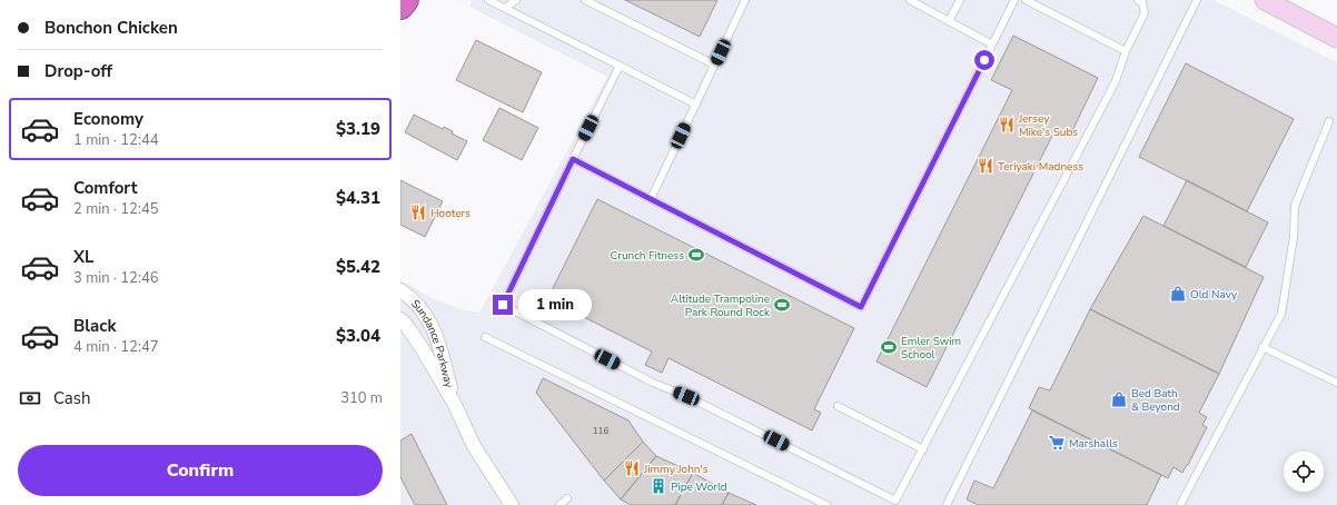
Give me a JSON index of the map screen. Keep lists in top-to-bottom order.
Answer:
{
  "streets": {
    "street": ["Sundance Parkway"]
  },
  "places": {
    "restaurant": [
      "Jersey Mike's Subs",
      "Teriyaki Madness",
      "Hooters",
      "Jimmy John's"
    ],
    "sports": ["Crunch Fitness", "Altitude Trampoline Park Round Rock", "Emler Swim School"],
    "shop": ["Old Navy", "Bed Bath & Beyond"],
    "supermarket": ["Marshalls"],
    "building": ["Pipe World"]
  },
  "house_numbers": ["116"],
  "page": {
    "banner": ["Bonchon Chicken", "Drop-off"],
    "list": [
      {
        "name": "Economy",
        "note": "1 min · 12:44",
        "value": "$3.19"
      },
      {
        "name": "Comfort",
        "note": "2 min · 12:45",
        "value": "$4.31"
      },
      {
        "name": "XL",
        "note": "3 min · 12:46",
        "value": "$5.42"
      },
      {
        "name": "Black",
        "note": "4 min · 12:47",
        "value": "$3.04"
      }
    ],
    "bubble": "1 min",
    "pay": ["Cash", "310 m"],
    "buttons": "Confirm"
  }
}
